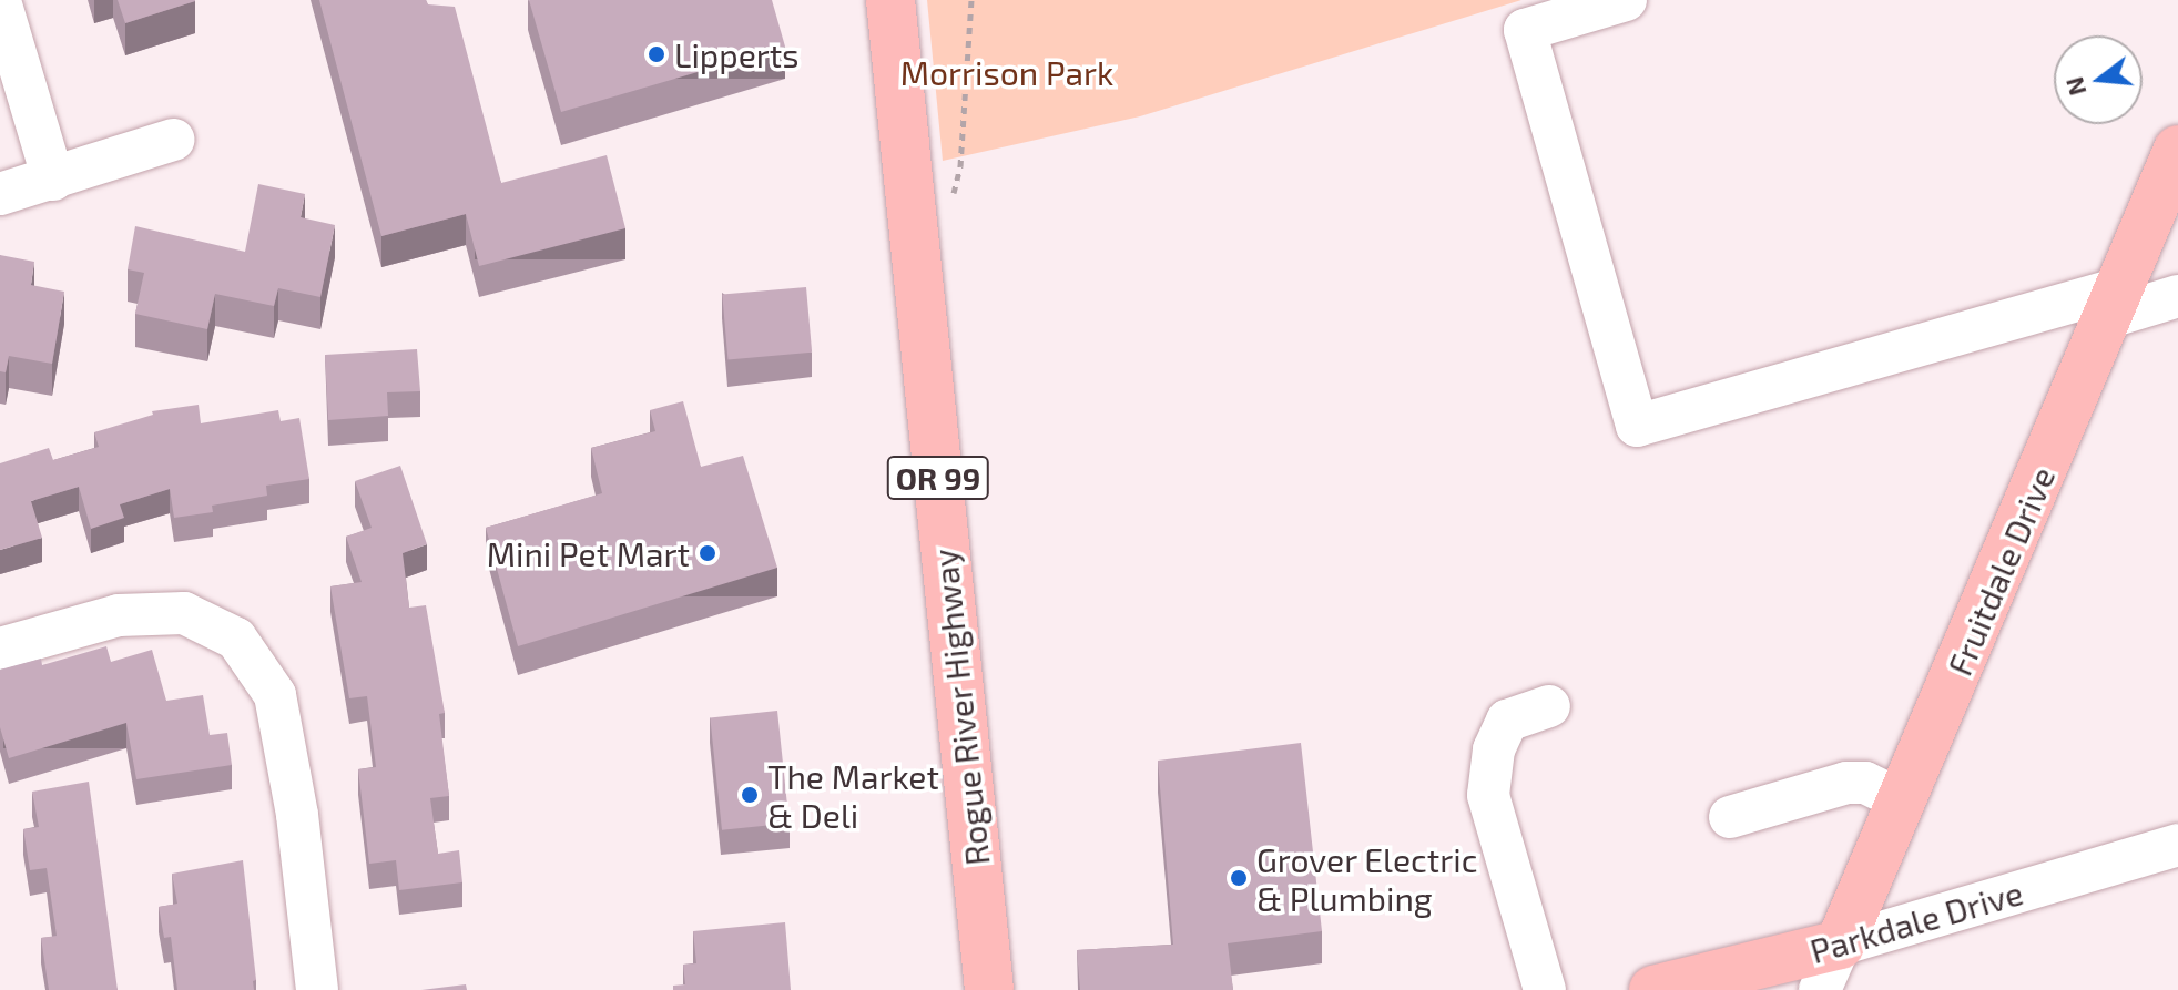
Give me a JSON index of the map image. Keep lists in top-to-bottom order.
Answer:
{
  "streets": {
    "main road": [
      "OR 99",
      "Fruitdale Drive",
      "Rogue River Highway",
      "Parkdale Drive"
    ]
  },
  "crossings": [
    ["Fruitdale Drive", "Parkdale Drive"]
  ],
  "parks": ["Morrison Park"],
  "places": [
    "Lipperts",
    "Mini Pet Mart",
    "The Market & Deli",
    "Grover Electric & Plumbing"
  ],
  "north": "left"
}
